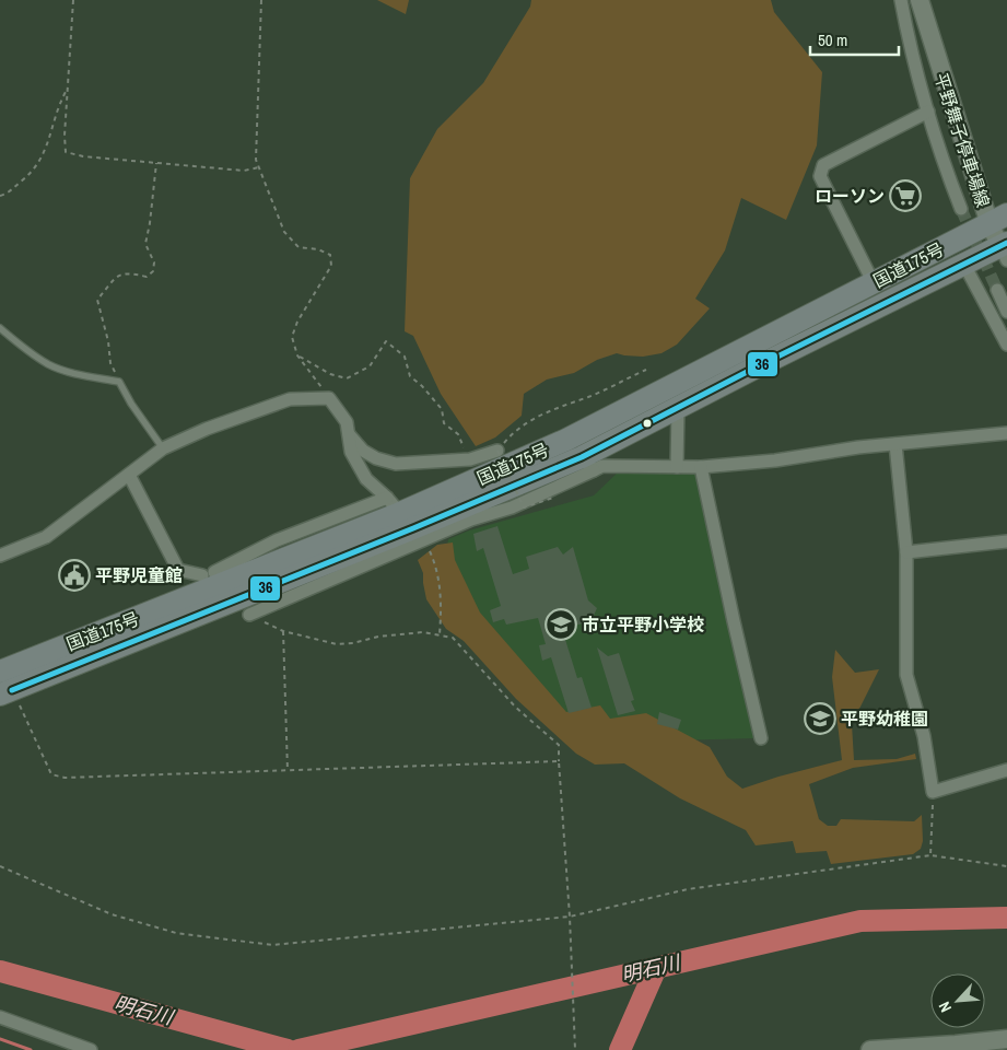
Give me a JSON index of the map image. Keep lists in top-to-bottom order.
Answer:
{
  "streets": {
    "highway": ["国道175号"],
    "main road": ["平野舞子停車場線"]
  },
  "crossings": [
    ["平野舞子停車場線", "国道175号"]
  ],
  "water": ["明石川"],
  "places": {
    "supermarket": ["ローソン"],
    "public building": ["平野児童館"],
    "school or university": ["市立平野小学校", "平野幼稚園"]
  },
  "lines": ["transit line 36"],
  "scale_bar": "50 m",
  "north": "bottom left"
}
